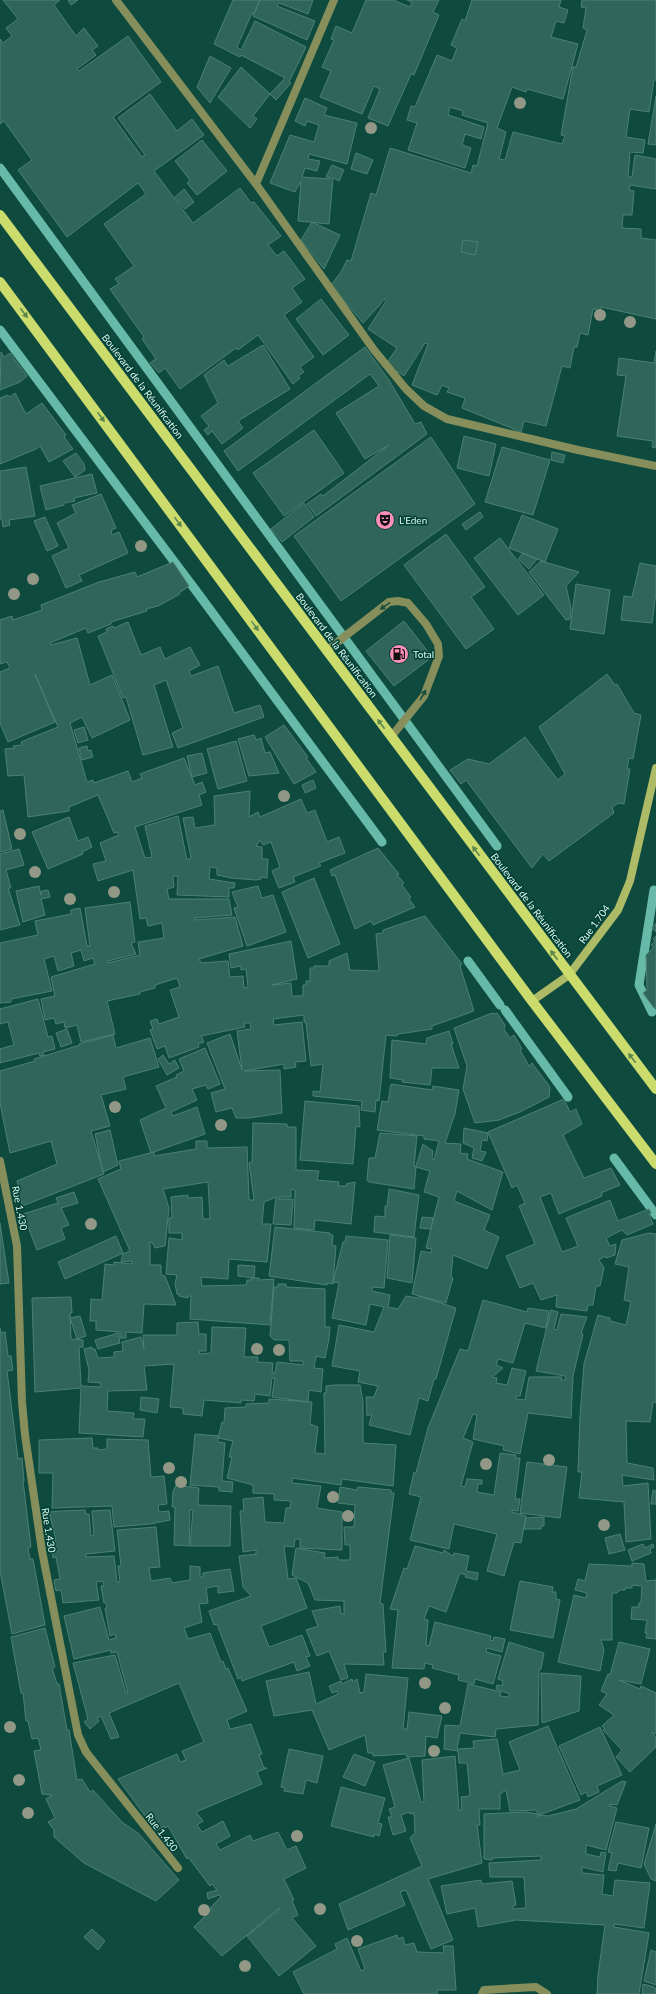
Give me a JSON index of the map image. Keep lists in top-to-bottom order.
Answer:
{
  "streets": {
    "main road": ["Boulevard de la Réunification"],
    "street": ["Rue 1.704", "Rue 1.430"]
  },
  "crossings": [
    ["Boulevard de la Réunification", "Rue 1.704"]
  ],
  "places": {
    "theatre": ["L'Eden"],
    "fuel station": ["Total"]
  }
}
